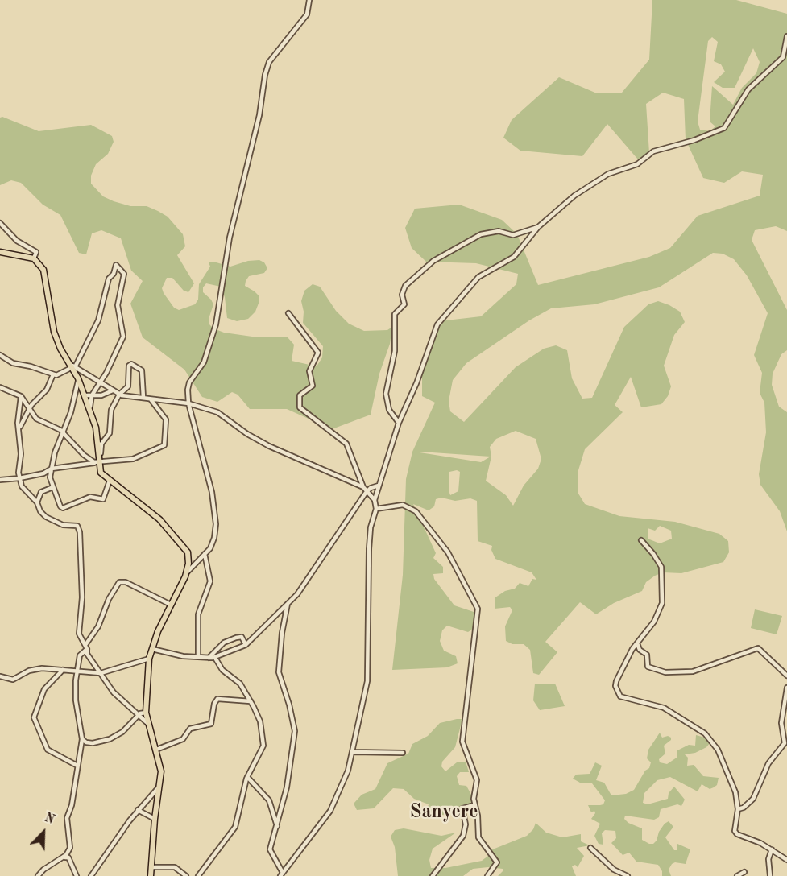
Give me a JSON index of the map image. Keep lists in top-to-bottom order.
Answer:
{
  "districts": ["Sanyere"],
  "north": "top right"
}
